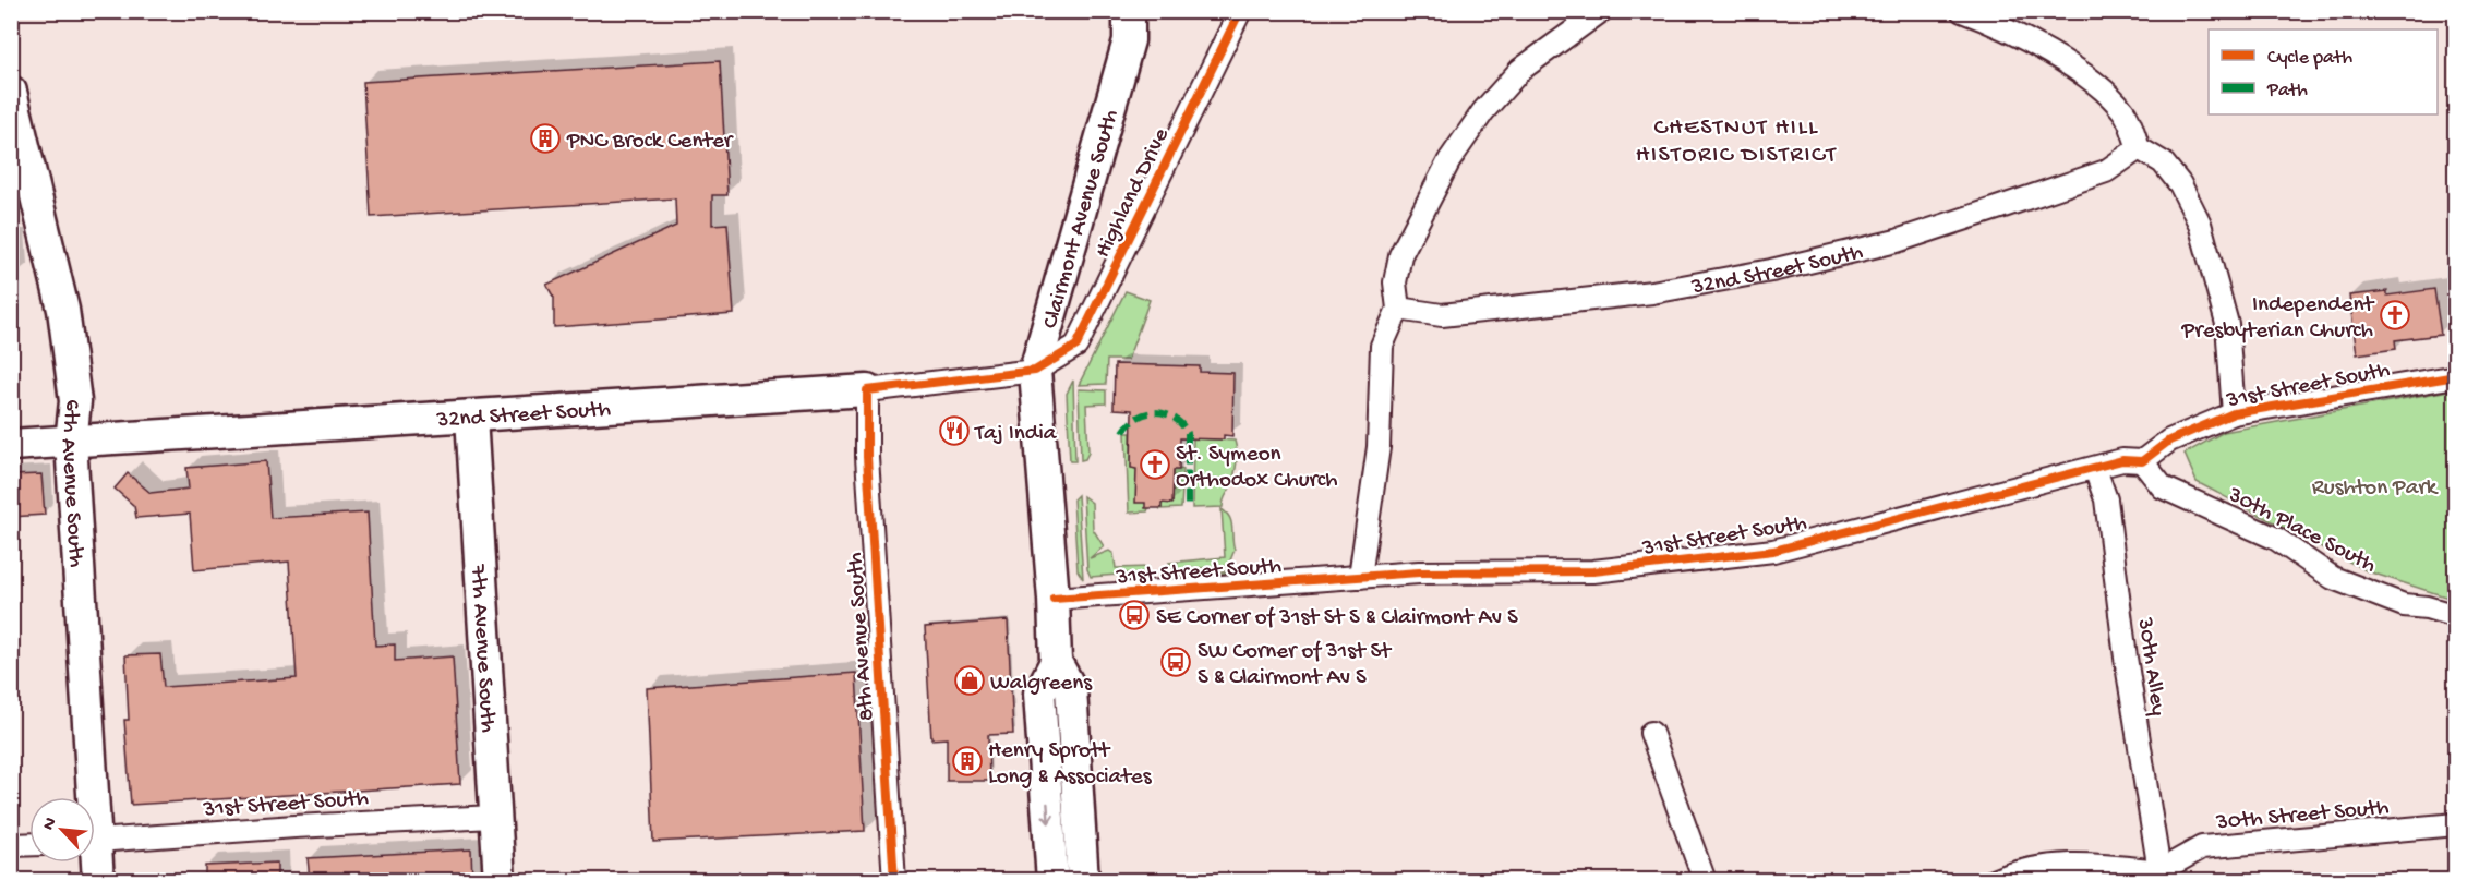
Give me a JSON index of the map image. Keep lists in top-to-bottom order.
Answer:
{
  "streets": {
    "main road": [
      "Clairmont Avenue South",
      "32nd Street South",
      "6th Avenue South",
      "7th Avenue South"
    ],
    "street": [
      "Highland Drive",
      "31st Street South",
      "30th Place South",
      "8th Avenue South",
      "30th Alley",
      "30th Street South"
    ]
  },
  "crossings": [
    ["Highland Drive", "Clairmont Avenue South"],
    ["Highland Drive", "32nd Street South"],
    ["Clairmont Avenue South", "32nd Street South"],
    ["Clairmont Avenue South", "31st Street South"],
    ["32nd Street South", "6th Avenue South"],
    ["32nd Street South", "8th Avenue South"],
    ["32nd Street South", "7th Avenue South"],
    ["31st Street South", "30th Place South"],
    ["31st Street South", "7th Avenue South"],
    ["31st Street South", "30th Alley"],
    ["30th Alley", "30th Street South"]
  ],
  "districts": ["CHESTNUT HILL HISTORIC DISTRICT"],
  "parks": ["Rushton Park"],
  "places": {
    "building": ["PNC Brock Center", "Henry Sprott Long & Associates"],
    "church": ["Independent Presbyterian Church", "St. Symeon Orthodox Church"],
    "restaurant": ["Taj India"],
    "bus stop": ["SE Corner of 31st St S & Clairmont Av S", "SW Corner of 31st St S & Clairmont Av S"],
    "shop": ["Walgreens"]
  },
  "legend": ["Cycle path", "Path"],
  "north": "top left"
}
